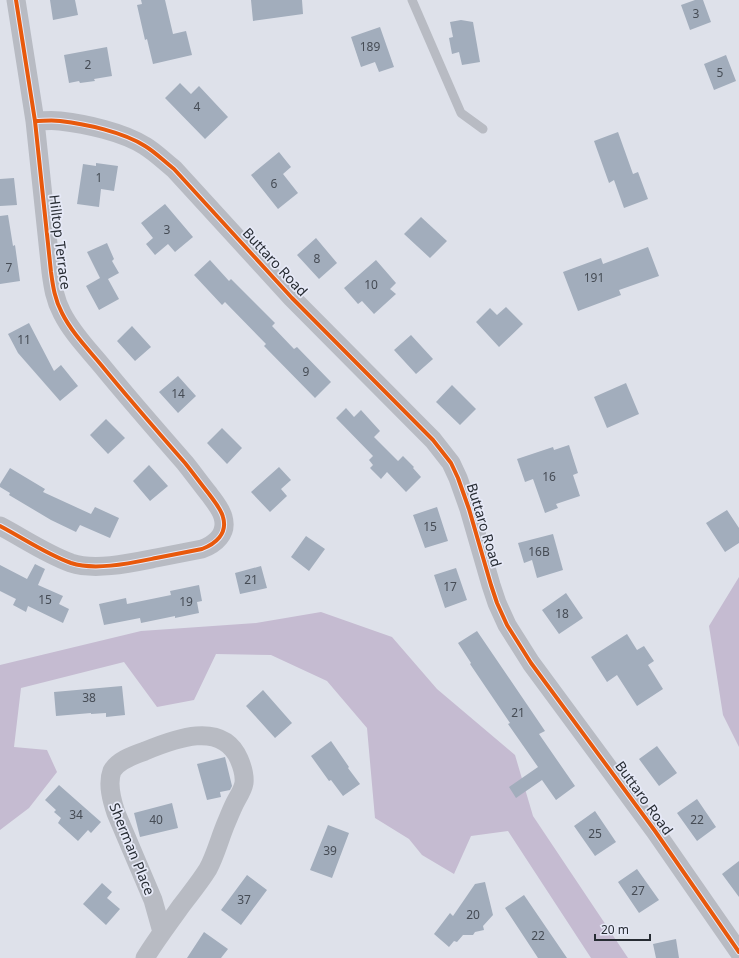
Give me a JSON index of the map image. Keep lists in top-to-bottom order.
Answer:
{
  "streets": {
    "street": ["Hilltop Terrace", "Buttaro Road", "Sherman Place"]
  },
  "crossings": [
    ["Hilltop Terrace", "Buttaro Road"]
  ],
  "house_numbers": [
    "3",
    "189",
    "2",
    "5",
    "4",
    "1",
    "6",
    "3",
    "8",
    "7",
    "191",
    "10",
    "11",
    "9",
    "14",
    "16",
    "15",
    "16B",
    "21",
    "17",
    "15",
    "19",
    "18",
    "38",
    "21",
    "34",
    "40",
    "22",
    "25",
    "39",
    "27",
    "37",
    "20",
    "22"
  ],
  "scale_bar": "20 m"
}
